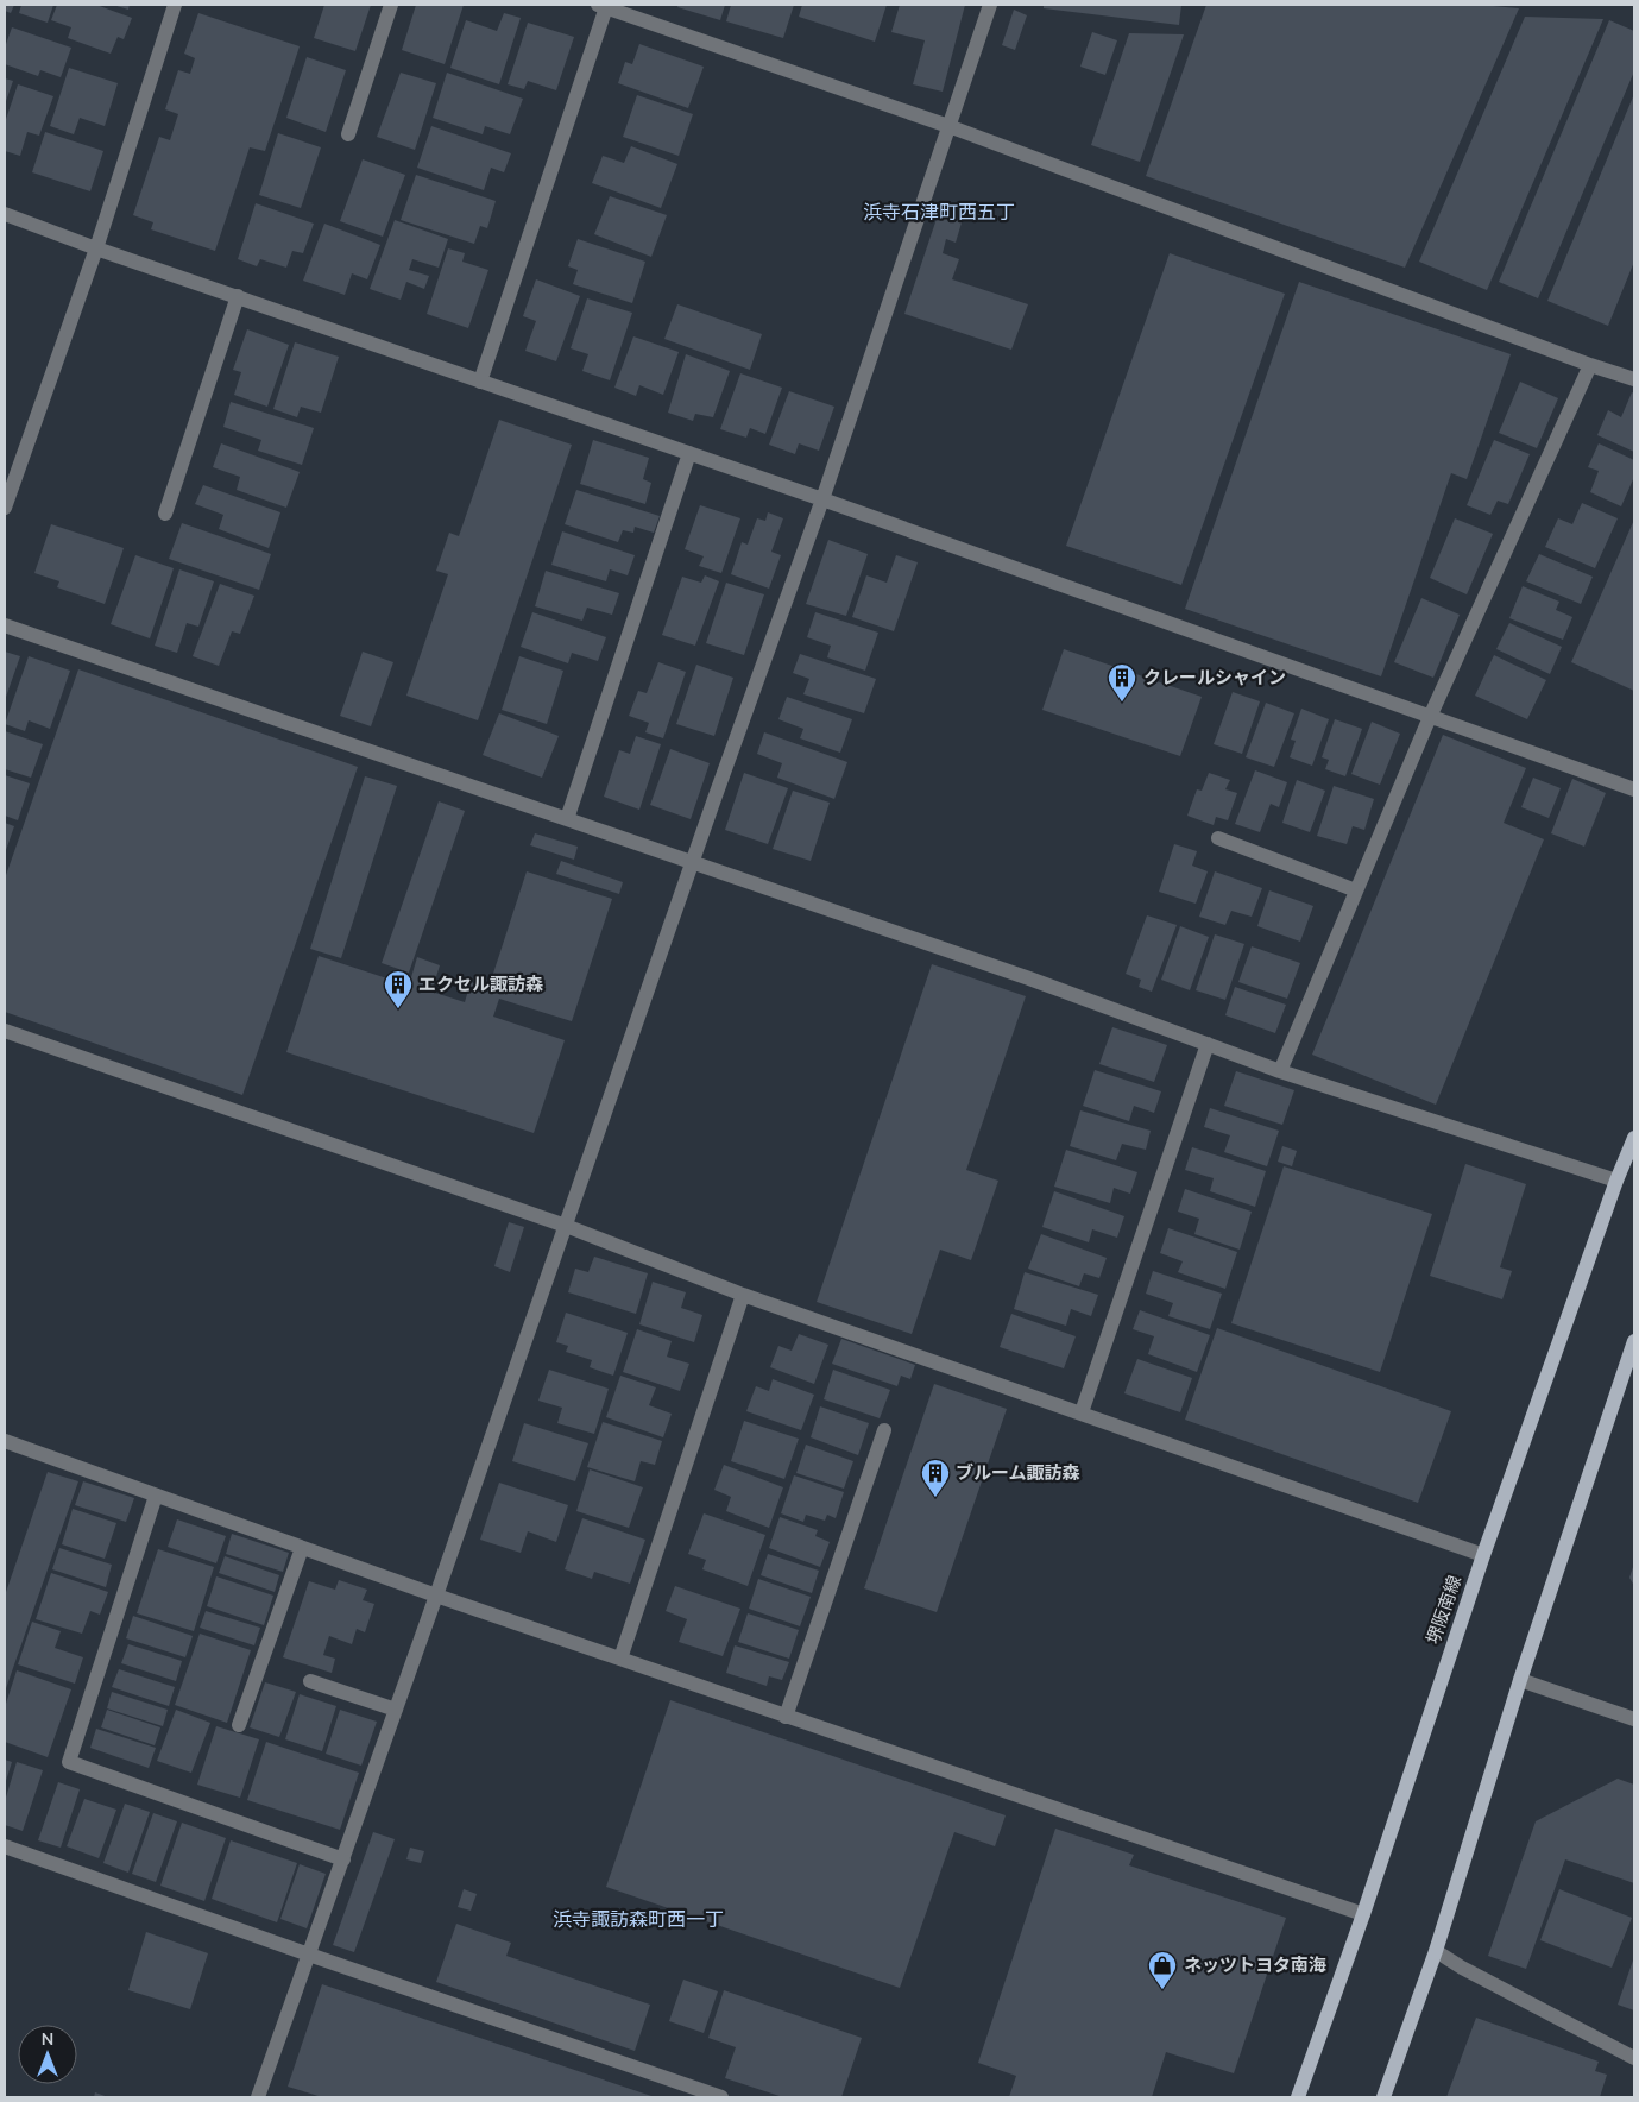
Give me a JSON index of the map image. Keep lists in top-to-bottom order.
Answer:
{
  "streets": {
    "main road": ["堺阪南線"]
  },
  "districts": ["浜寺石津町西五丁", "浜寺諏訪森町西一丁"],
  "places": {
    "building": ["クレールシャイン", "エクセル諏訪森", "ブルーム諏訪森"],
    "shop": ["ネッツトヨタ南海"]
  },
  "north": "top"
}
